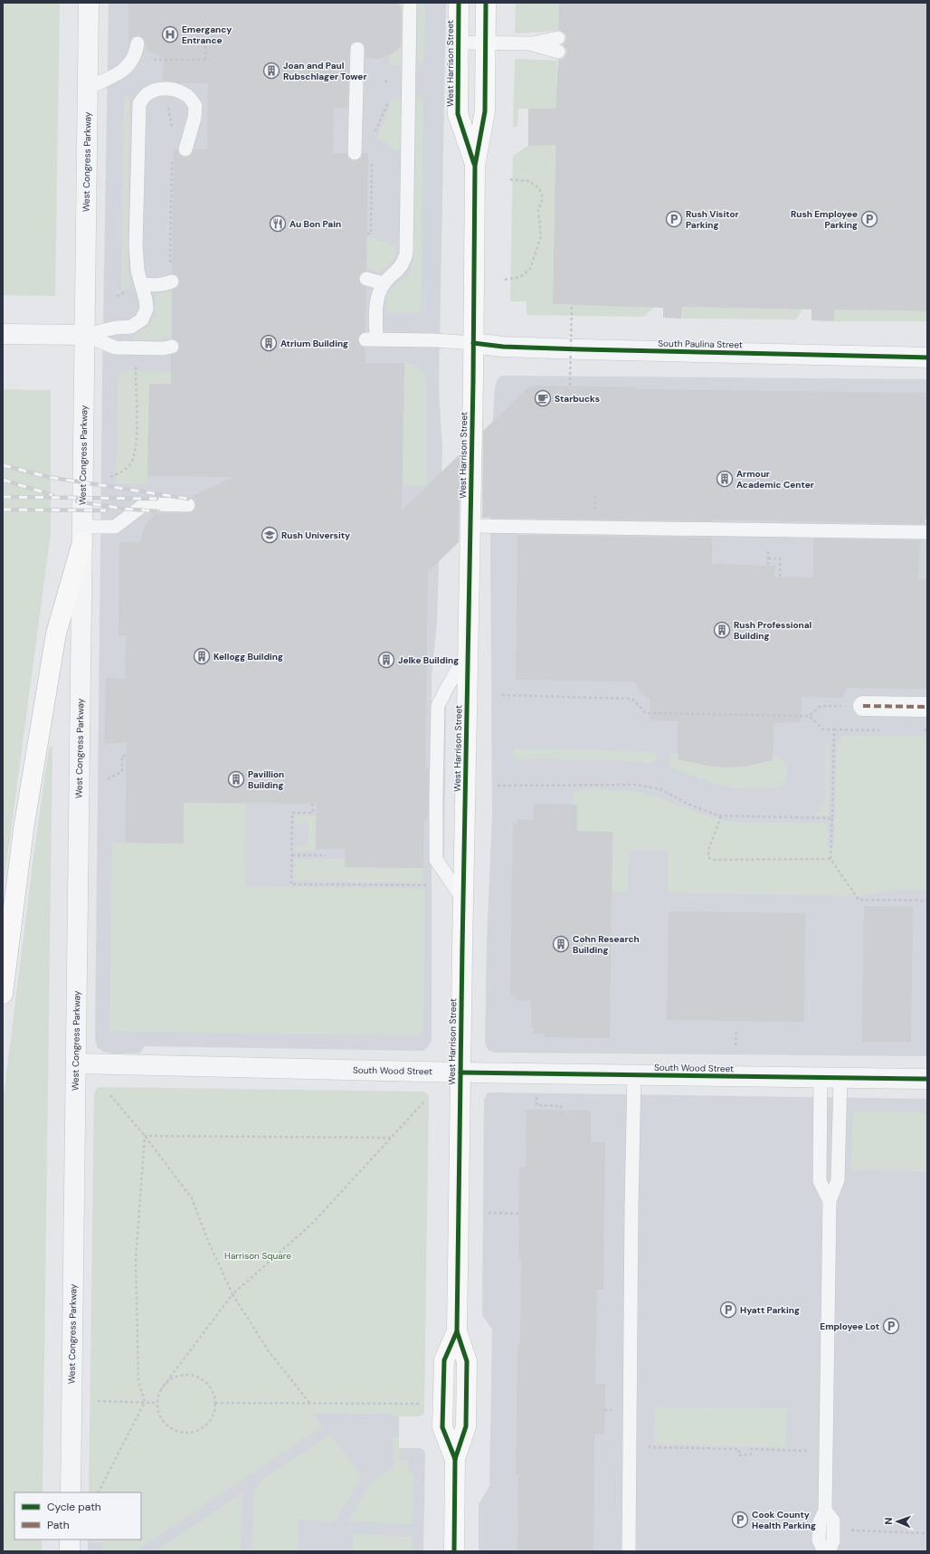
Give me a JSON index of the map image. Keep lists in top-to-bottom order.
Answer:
{
  "streets": {
    "main road": ["West Harrison Street"],
    "street": ["West Congress Parkway", "South Paulina Street", "South Wood Street"]
  },
  "crossings": [
    ["West Harrison Street", "South Paulina Street"],
    ["West Harrison Street", "South Wood Street"],
    ["West Congress Parkway", "South Wood Street"]
  ],
  "parks": ["Harrison Square"],
  "places": {
    "hospital": ["Emergancy Entrance"],
    "building": [
      "Joan and Paul Rubschlager Tower",
      "Atrium Building",
      "Armour Academic Center",
      "Rush Professional Building",
      "Kellogg Building",
      "Jelke Building",
      "Pavillion Building",
      "Cohn Research Building"
    ],
    "parking": [
      "Rush Visitor Parking",
      "Rush Employee Parking",
      "Hyatt Parking",
      "Employee Lot",
      "Cook County Health Parking"
    ],
    "restaurant": ["Au Bon Pain"],
    "cafe": ["Starbucks"],
    "school or university": ["Rush University"]
  },
  "legend": ["Cycle path", "Path"],
  "north": "left"
}
